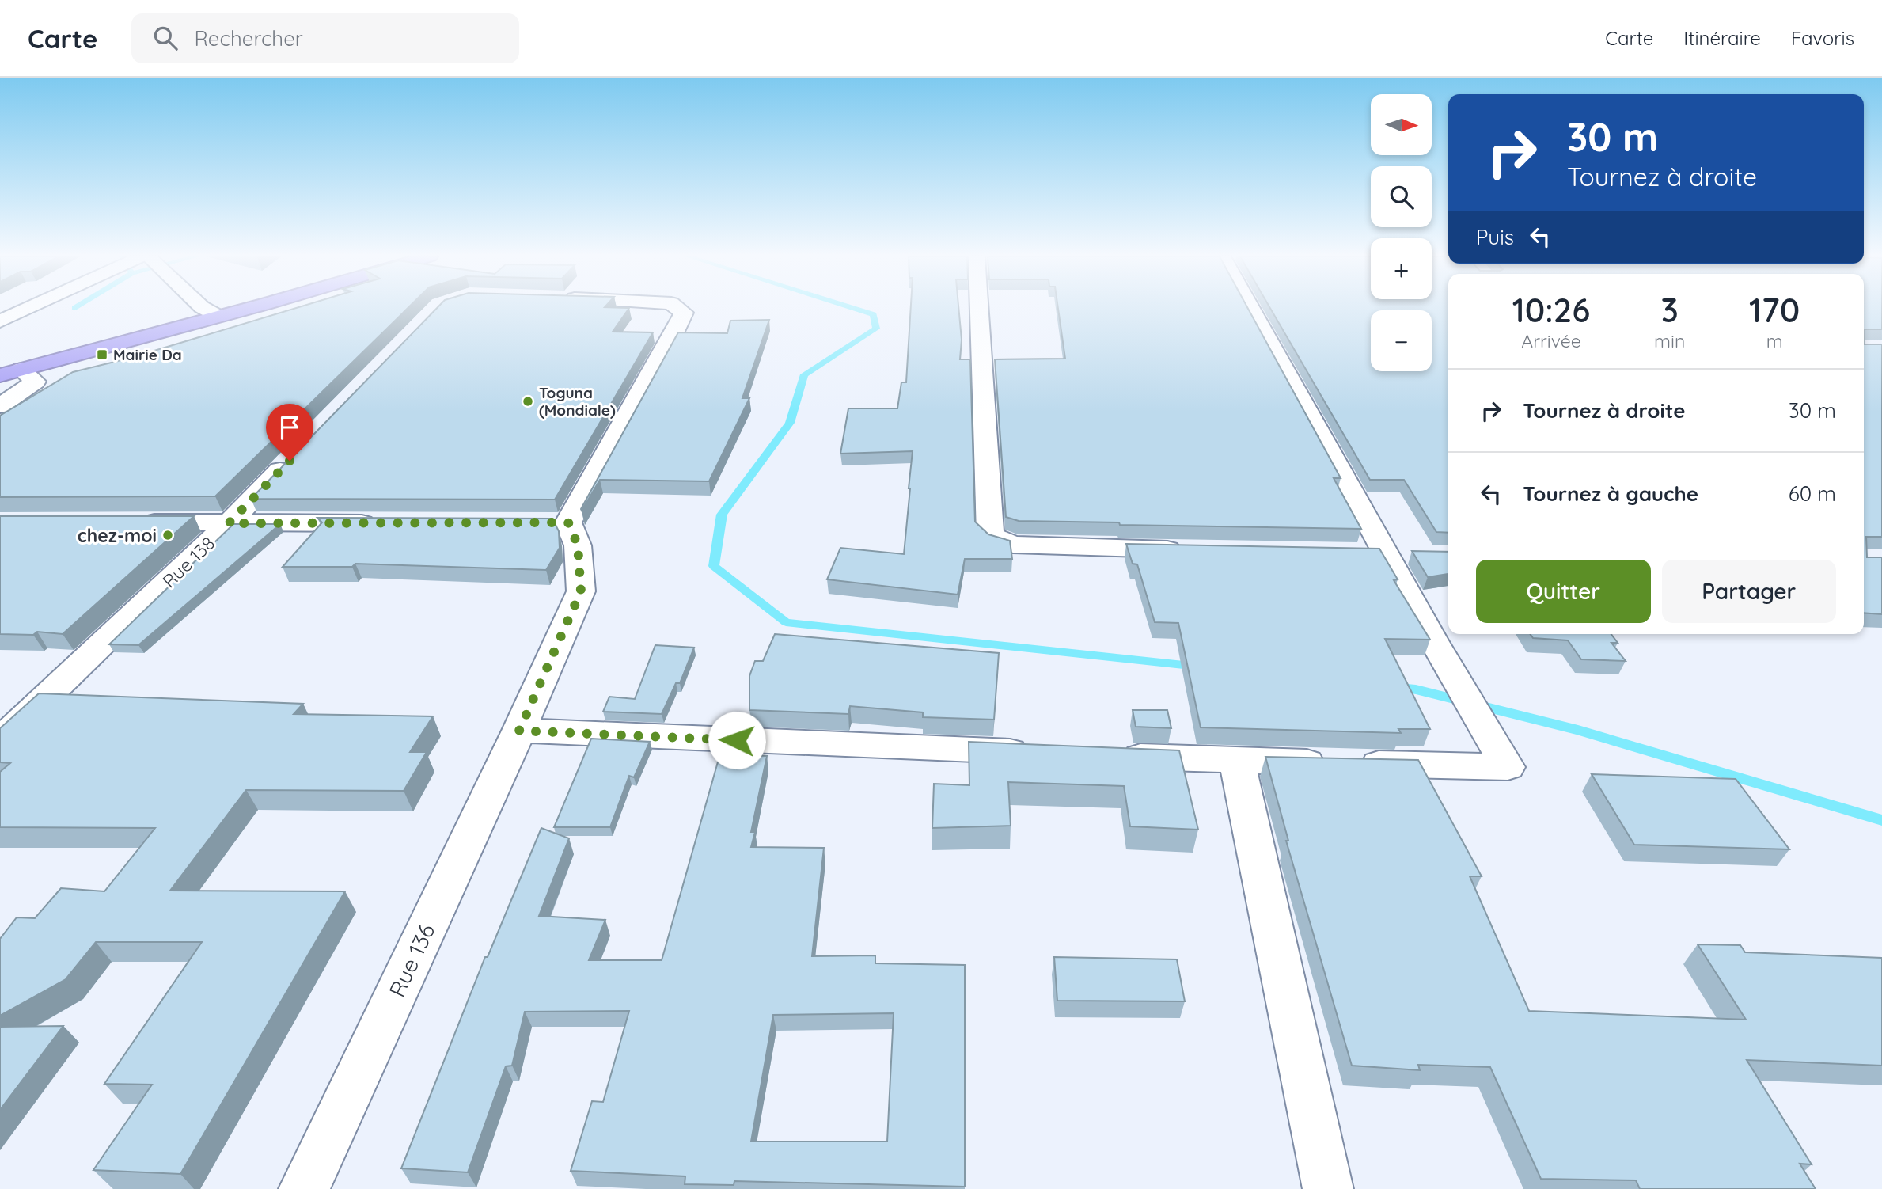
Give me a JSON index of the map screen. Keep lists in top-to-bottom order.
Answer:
{
  "streets": {
    "street": ["Rue 138", "Rue 136"]
  },
  "places": {
    "transit": ["Mairie Da"],
    "other": ["Toguna (Mondiale)", "chez-moi"]
  },
  "north": "right",
  "page": {
    "header": "Carte",
    "search": "Rechercher",
    "nav": ["Carte", "Itinéraire", "Favoris"],
    "map_buttons": ["+", "−"],
    "turn": ["30 m", "Tournez à droite"],
    "then": "Puis",
    "eta": [
      "10:26",
      "Arrivée",
      "3",
      "min",
      "170",
      "m"
    ],
    "list": [
      {
        "name": "Tournez à droite",
        "value": "30 m"
      },
      {
        "name": "Tournez à gauche",
        "value": "60 m"
      }
    ],
    "buttons": ["Quitter", "Partager"]
  }
}
